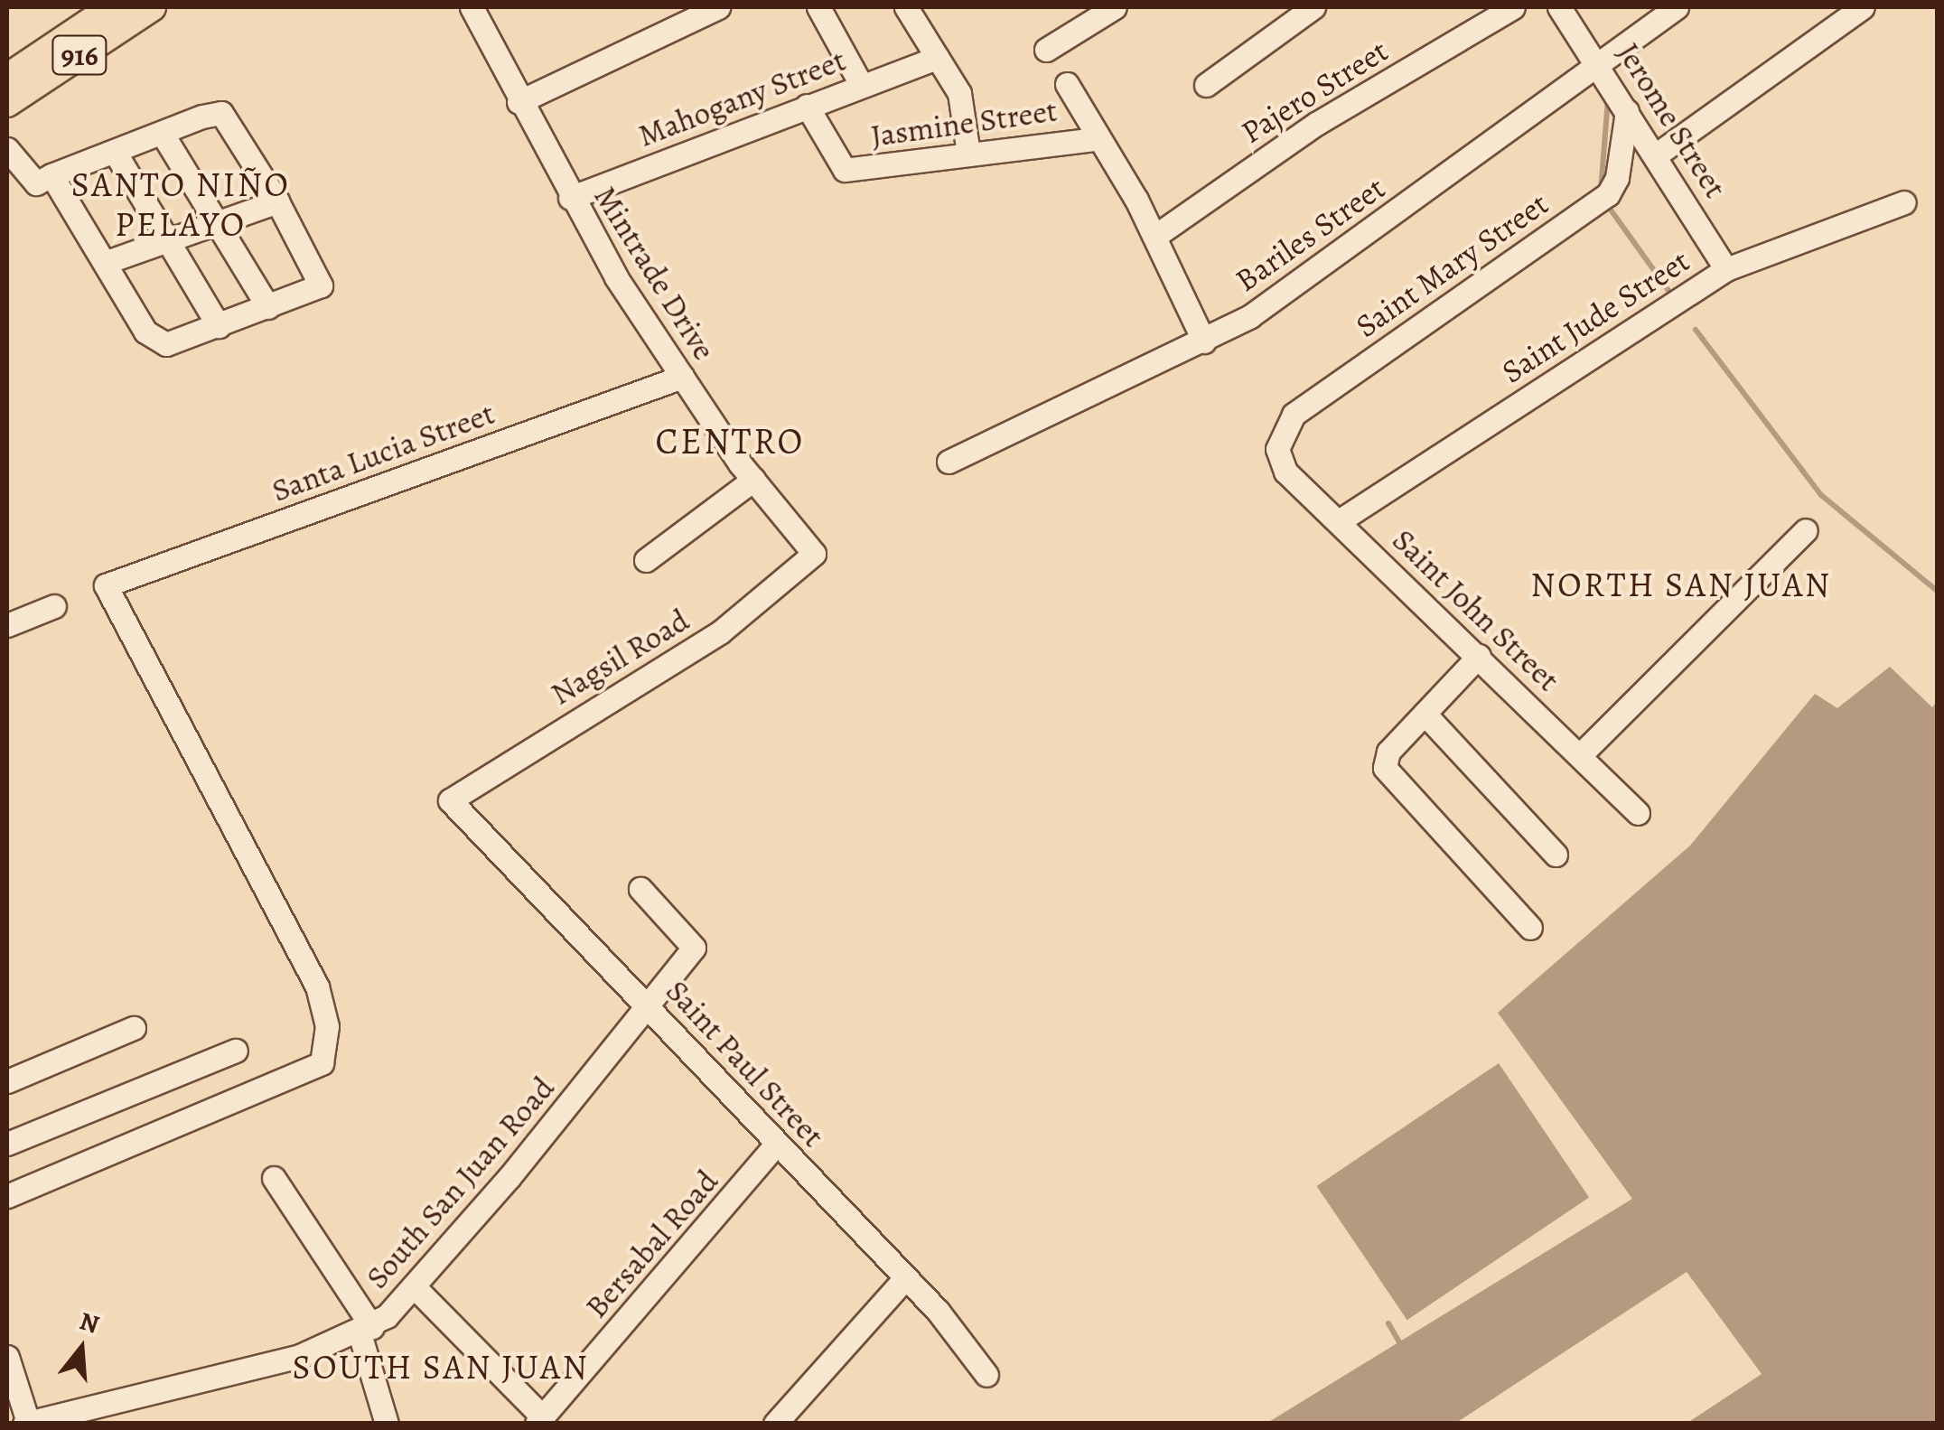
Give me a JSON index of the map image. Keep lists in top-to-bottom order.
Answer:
{
  "streets": {
    "main road": ["916"],
    "street": [
      "Pajero Street",
      "Mahogany Street",
      "Jerome Street",
      "Jasmine Street",
      "Bariles Street",
      "Saint Mary Street",
      "Mintrade Drive",
      "Saint Jude Street",
      "Santa Lucia Street",
      "Saint John Street",
      "Nagsil Road",
      "Saint Paul Street",
      "South San Juan Road",
      "Bersabal Road"
    ]
  },
  "crossings": [
    ["Mahogany Street", "Jasmine Street"],
    ["Mahogany Street", "Mintrade Drive"],
    ["Jerome Street", "Bariles Street"],
    ["Jerome Street", "Saint Mary Street"],
    ["Jerome Street", "Saint Jude Street"],
    ["Saint Mary Street", "Saint John Street"],
    ["Mintrade Drive", "Santa Lucia Street"],
    ["Mintrade Drive", "Nagsil Road"],
    ["Saint Jude Street", "Saint John Street"],
    ["Nagsil Road", "Saint Paul Street"],
    ["Saint Paul Street", "South San Juan Road"],
    ["Saint Paul Street", "Bersabal Road"]
  ],
  "districts": [
    "SANTO NIÑO PELAYO",
    "CENTRO",
    "NORTH SAN JUAN",
    "SOUTH SAN JUAN"
  ],
  "north": "top"
}
